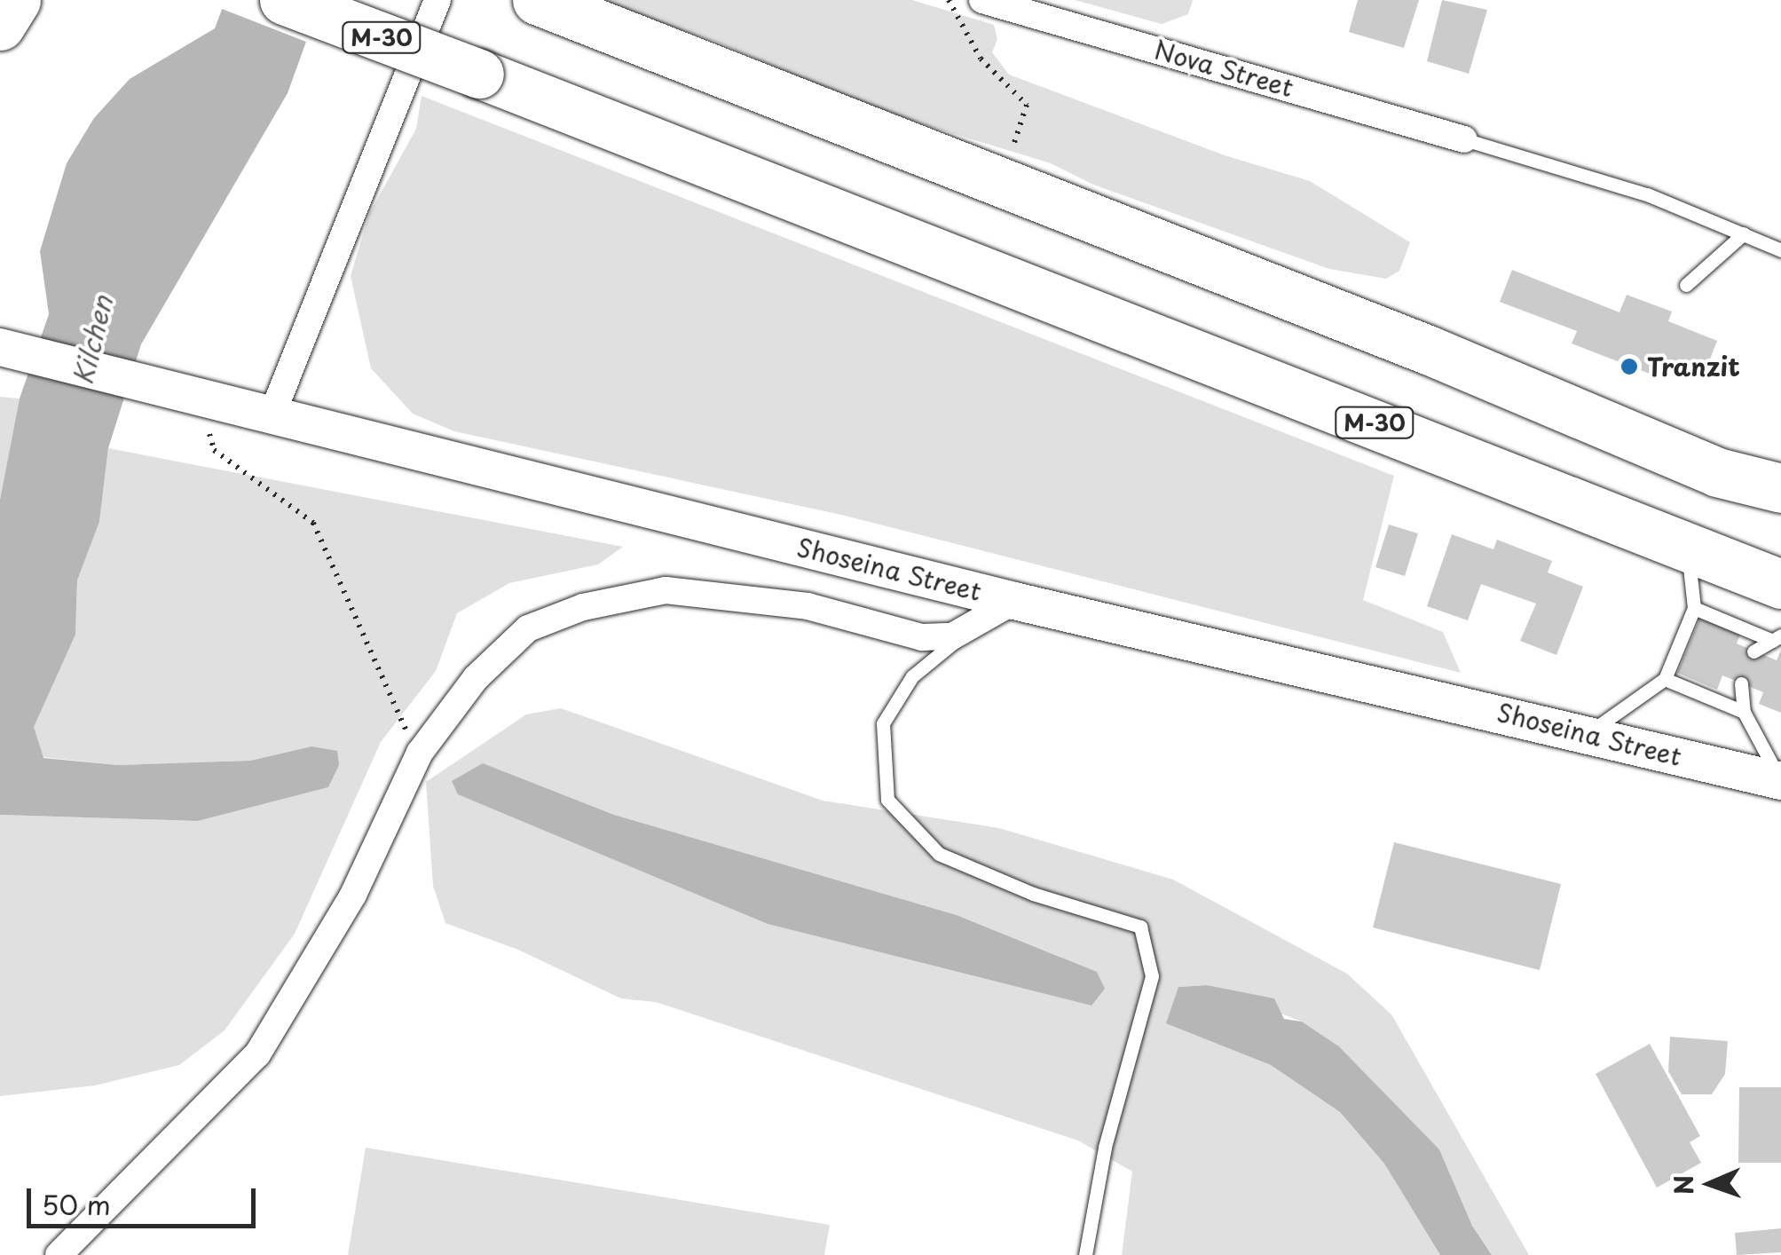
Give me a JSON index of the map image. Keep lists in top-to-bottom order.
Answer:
{
  "streets": {
    "highway": ["М-30"],
    "main road": ["Shoseina Street"],
    "street": ["Nova Street"]
  },
  "water": ["Kilchen"],
  "places": ["Tranzit"],
  "scale_bar": "50 m",
  "north": "left"
}
